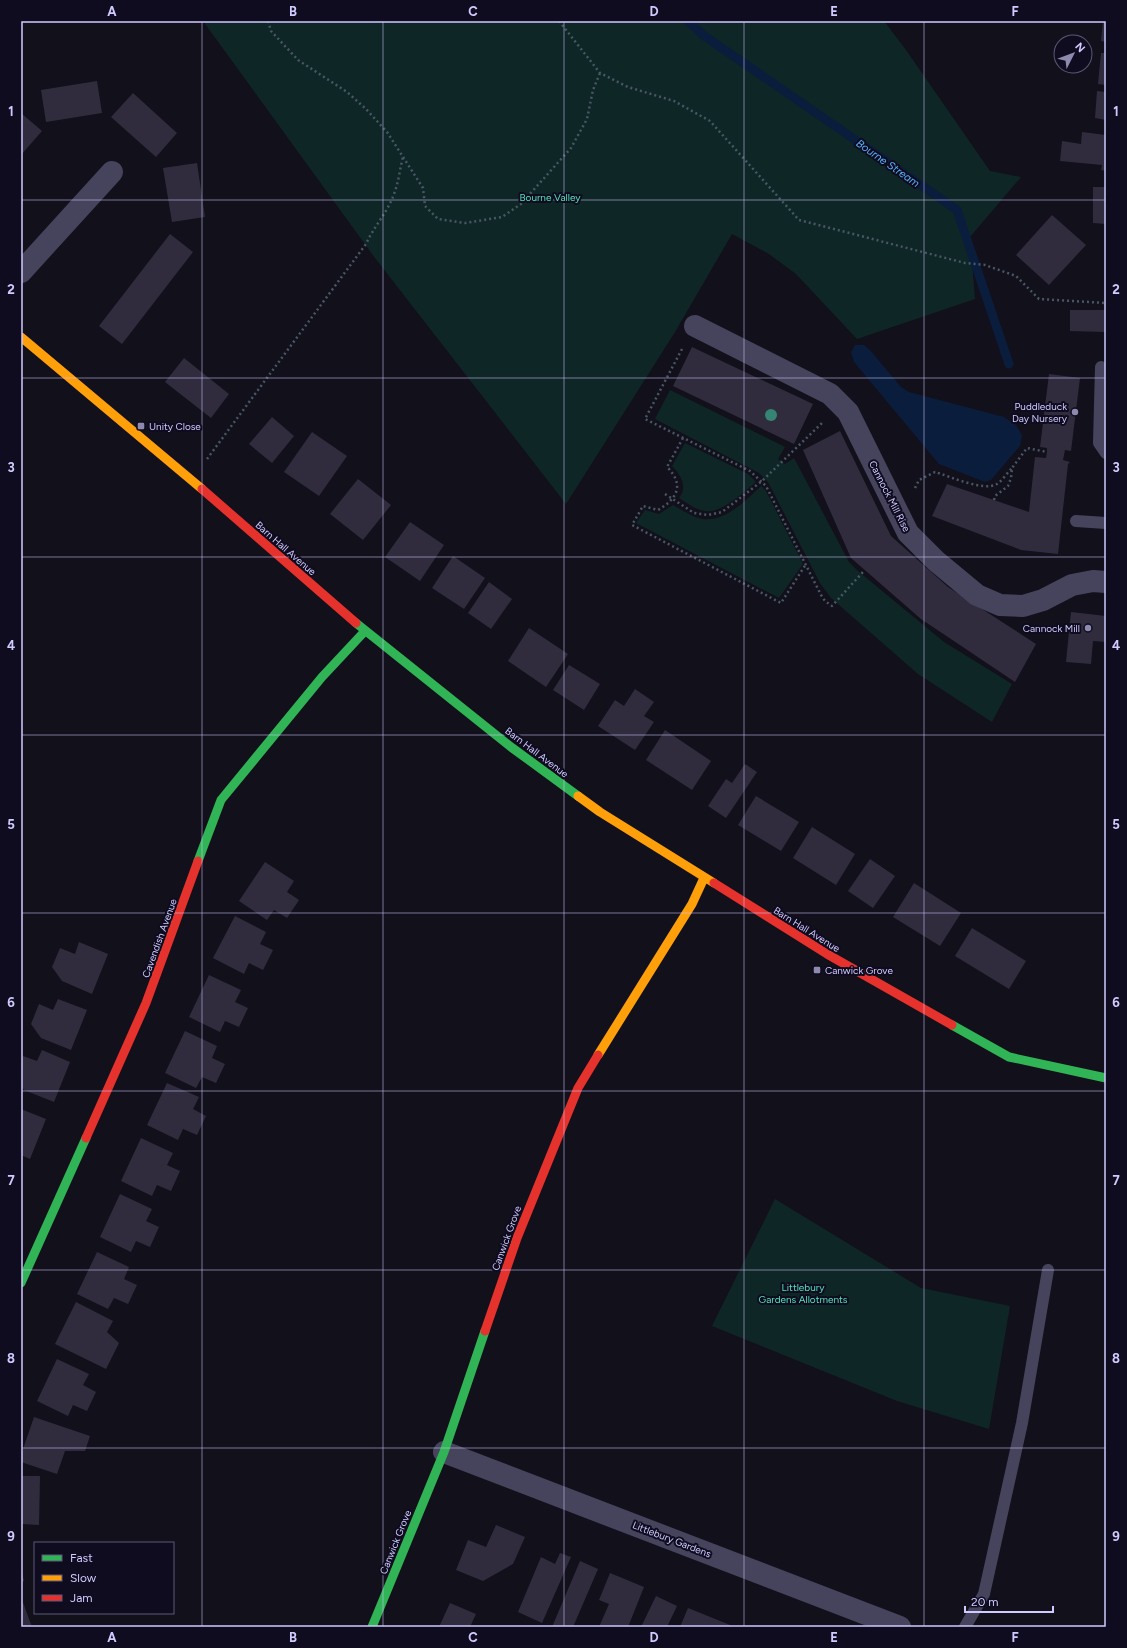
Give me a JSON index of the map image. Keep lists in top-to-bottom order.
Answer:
{
  "streets": {
    "street": [
      "Cannock Mill Rise",
      "Barn Hall Avenue",
      "Cavendish Avenue",
      "Canwick Grove",
      "Littlebury Gardens"
    ]
  },
  "crossings": [
    ["Barn Hall Avenue", "Cavendish Avenue"],
    ["Barn Hall Avenue", "Canwick Grove"],
    ["Canwick Grove", "Littlebury Gardens"]
  ],
  "water": ["Bourne Stream"],
  "parks": ["Bourne Valley", "Littlebury Gardens Allotments"],
  "places": {
    "other": ["Puddleduck Day Nursery", "Cannock Mill"],
    "transit": ["Unity Close", "Canwick Grove"]
  },
  "legend": ["Fast", "Slow", "Jam"],
  "scale_bar": "20 m",
  "north": "top right",
  "grid": {
    "columns": [
      "A",
      "B",
      "C",
      "D",
      "E",
      "F"
    ],
    "rows": [
      "1",
      "2",
      "3",
      "4",
      "5",
      "6",
      "7",
      "8",
      "9"
    ]
  }
}
